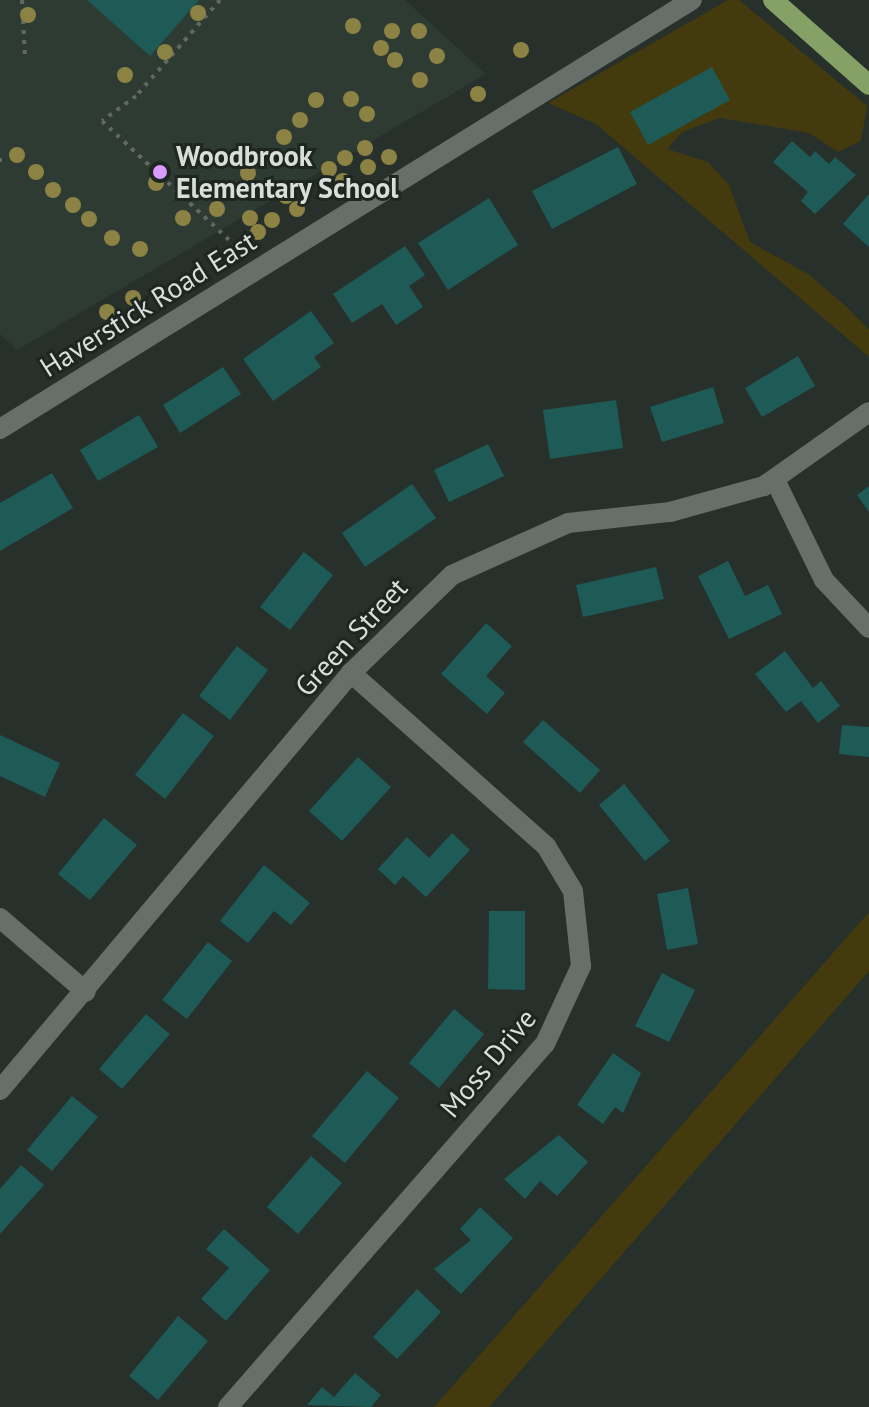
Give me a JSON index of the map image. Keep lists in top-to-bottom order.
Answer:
{
  "streets": {
    "street": ["Haverstick Road East", "Green Street", "Moss Drive"]
  },
  "crossings": [
    ["Green Street", "Moss Drive"]
  ],
  "places": ["Woodbrook Elementary School"]
}
